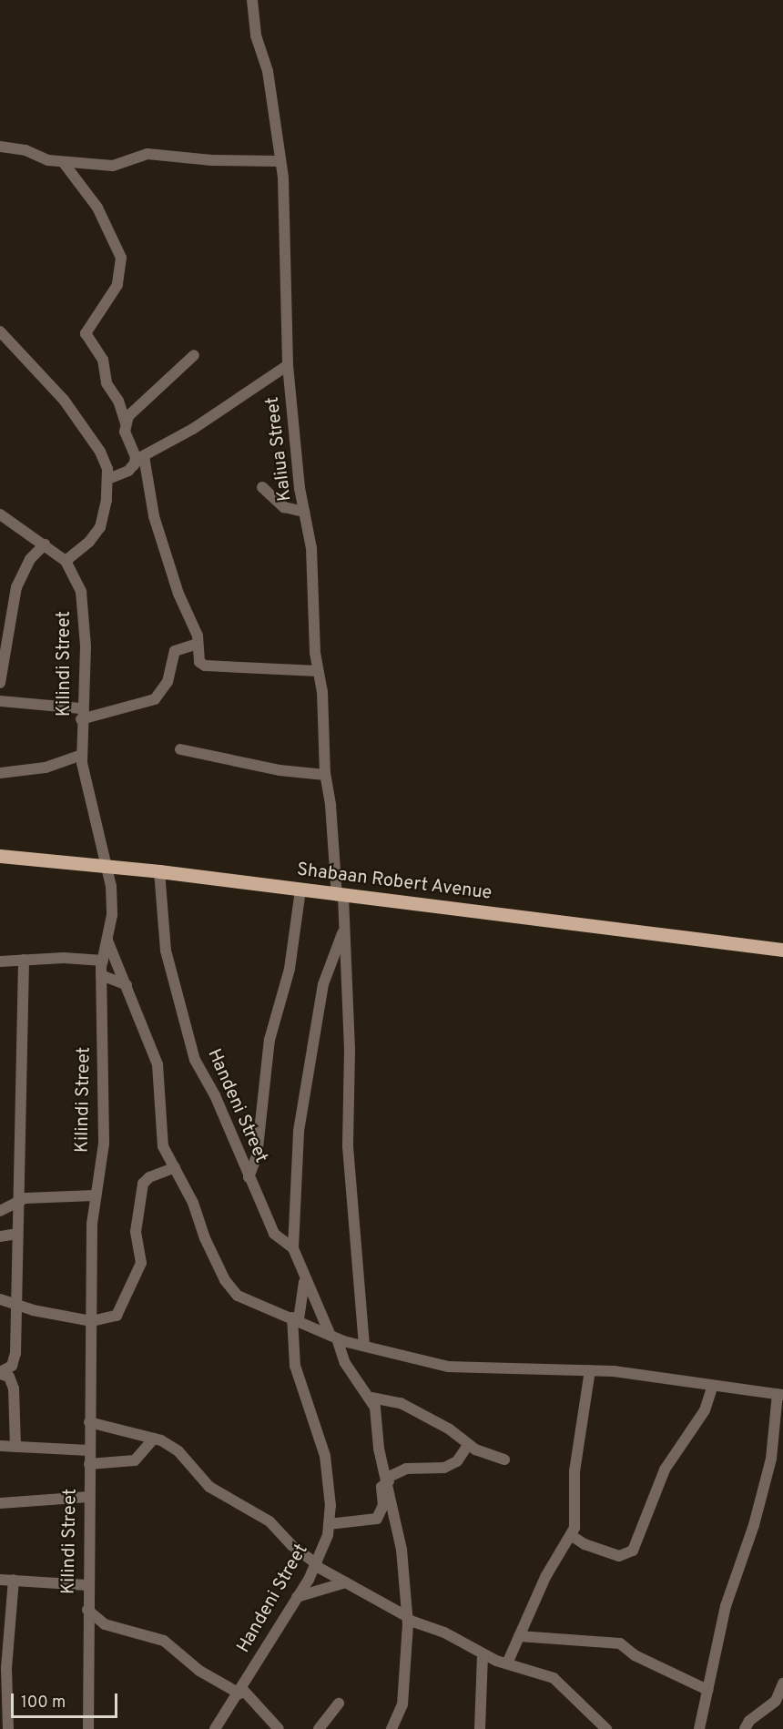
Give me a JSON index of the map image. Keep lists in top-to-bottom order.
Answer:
{
  "streets": {
    "main road": ["Shabaan Robert Avenue"],
    "street": ["Kaliua Street", "Kilindi Street", "Handeni Street"]
  },
  "crossings": [
    ["Kaliua Street", "Shabaan Robert Avenue"],
    ["Kilindi Street", "Shabaan Robert Avenue"],
    ["Shabaan Robert Avenue", "Handeni Street"]
  ],
  "scale_bar": "100 m"
}
